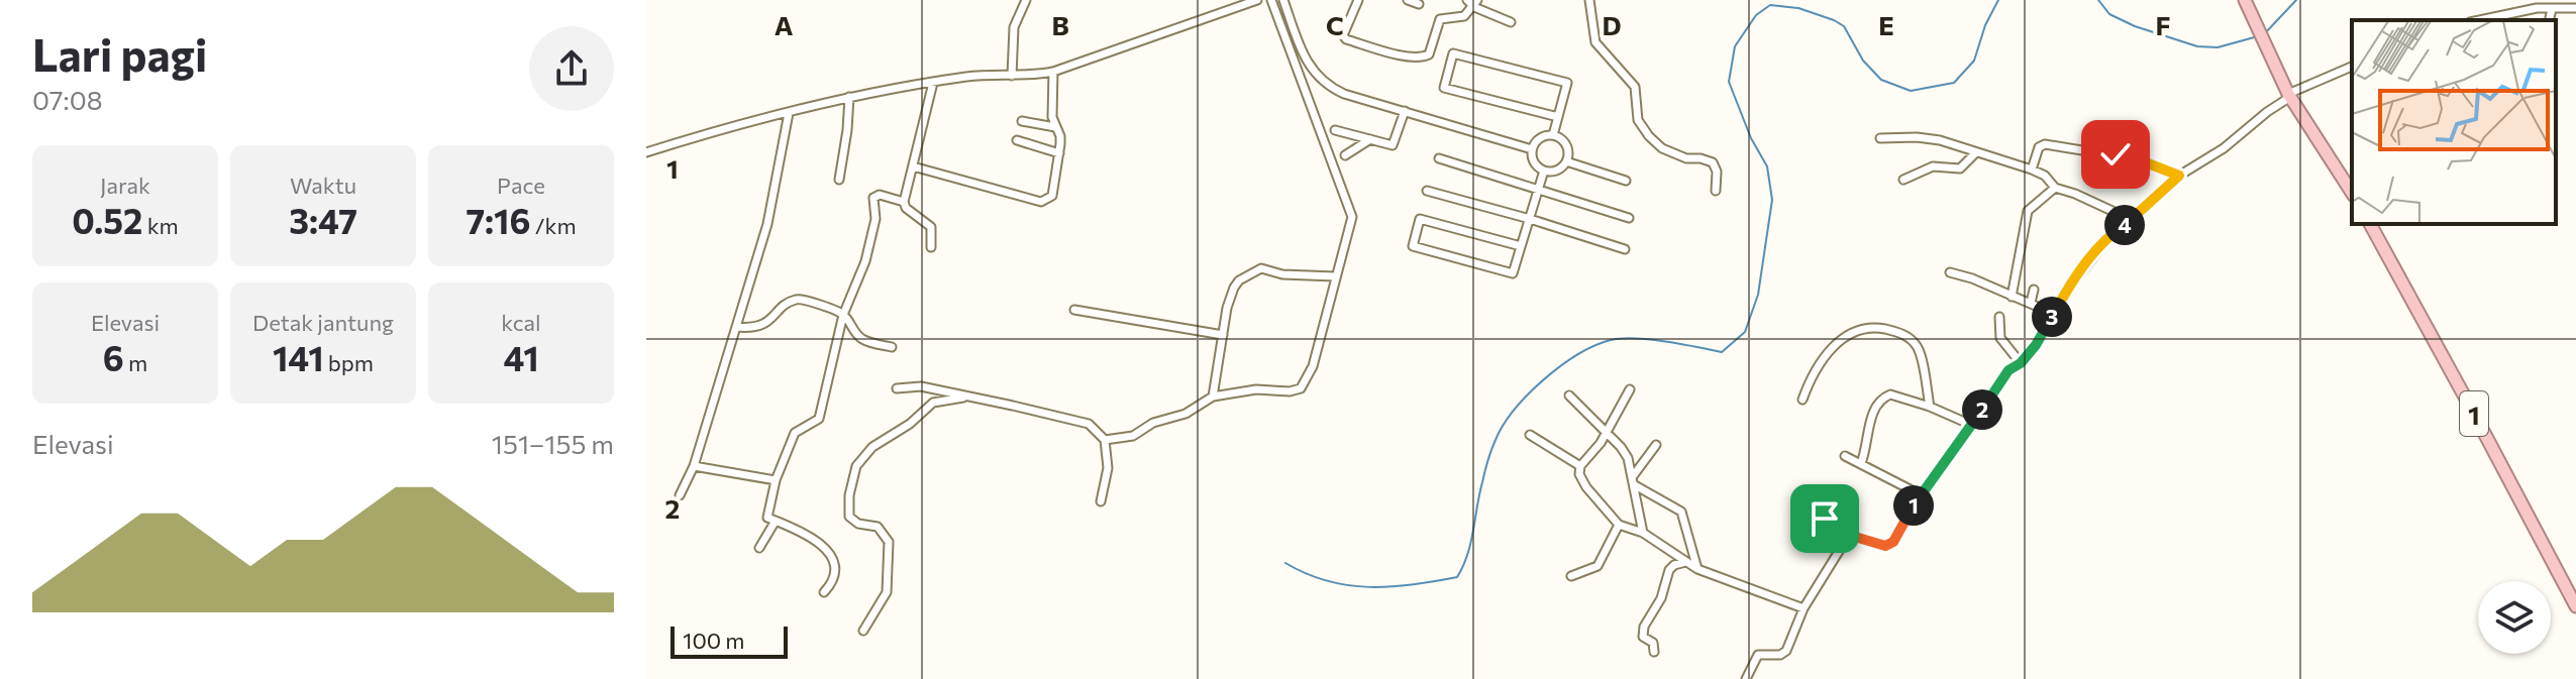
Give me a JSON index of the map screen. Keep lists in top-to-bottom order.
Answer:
{
  "streets": {
    "highway": ["1"]
  },
  "scale_bar": "100 m",
  "page": {
    "heading": ["Lari pagi", "07:08"],
    "stats": [
      ["Jarak", "0.52 km"],
      ["Waktu", "3:47"],
      ["Pace", "7:16 /km"],
      ["Elevasi", "6 m"],
      ["Detak jantung", "141 bpm"],
      ["kcal", "41"]
    ],
    "pins": [
      "4",
      "3",
      "2",
      "1"
    ],
    "chart": ["Elevasi", "151–155 m"],
    "scale": "100 m"
  },
  "grid": {
    "columns": [
      "A",
      "B",
      "C",
      "D",
      "E",
      "F"
    ],
    "rows": ["1", "2"]
  }
}
